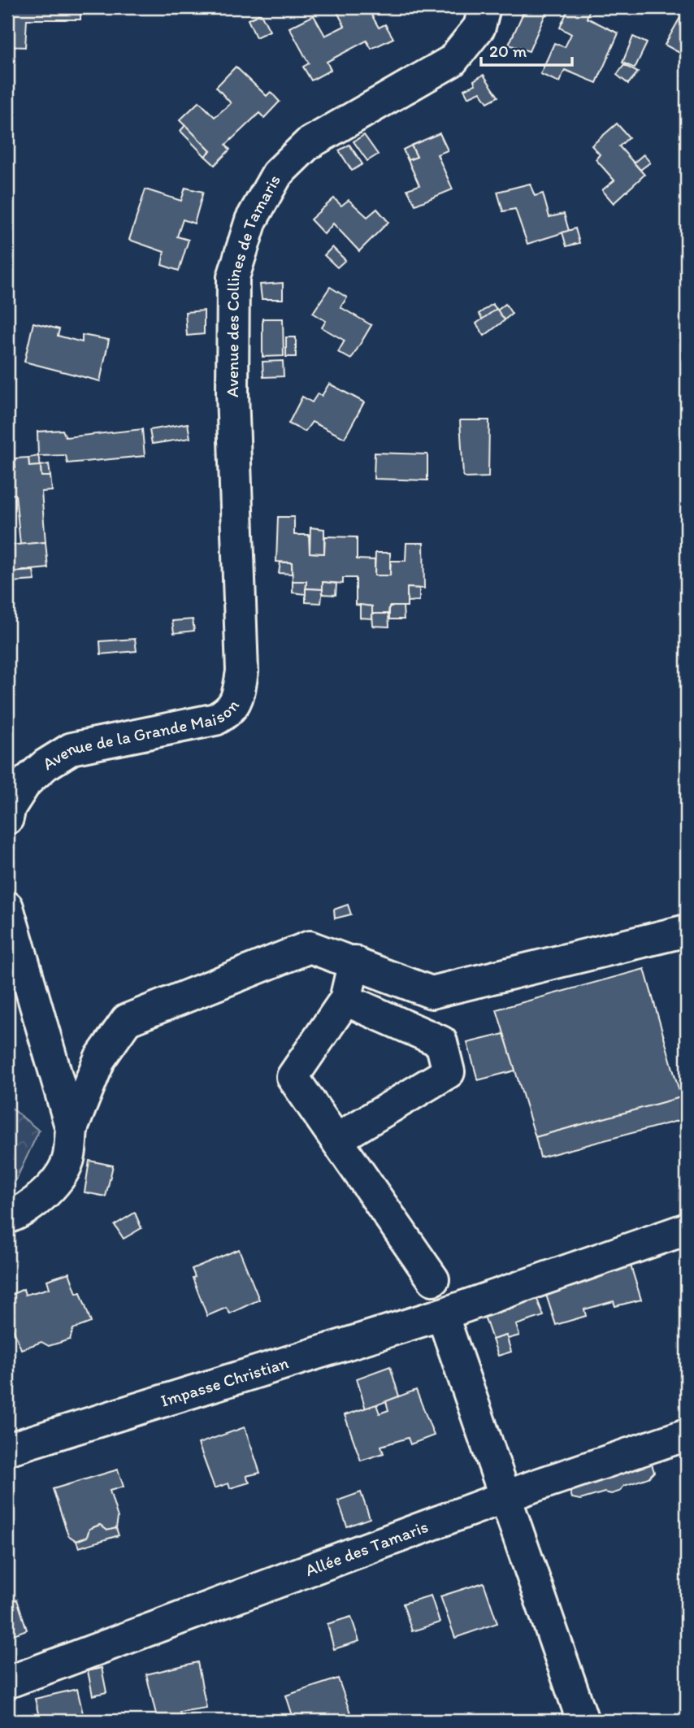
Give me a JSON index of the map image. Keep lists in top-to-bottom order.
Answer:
{
  "streets": {
    "street": [
      "Avenue des Collines de Tamaris",
      "Avenue de la Grande Maison",
      "Impasse Christian",
      "Allée des Tamaris"
    ]
  },
  "crossings": [
    ["Avenue des Collines de Tamaris", "Avenue de la Grande Maison"]
  ],
  "scale_bar": "20 m"
}
